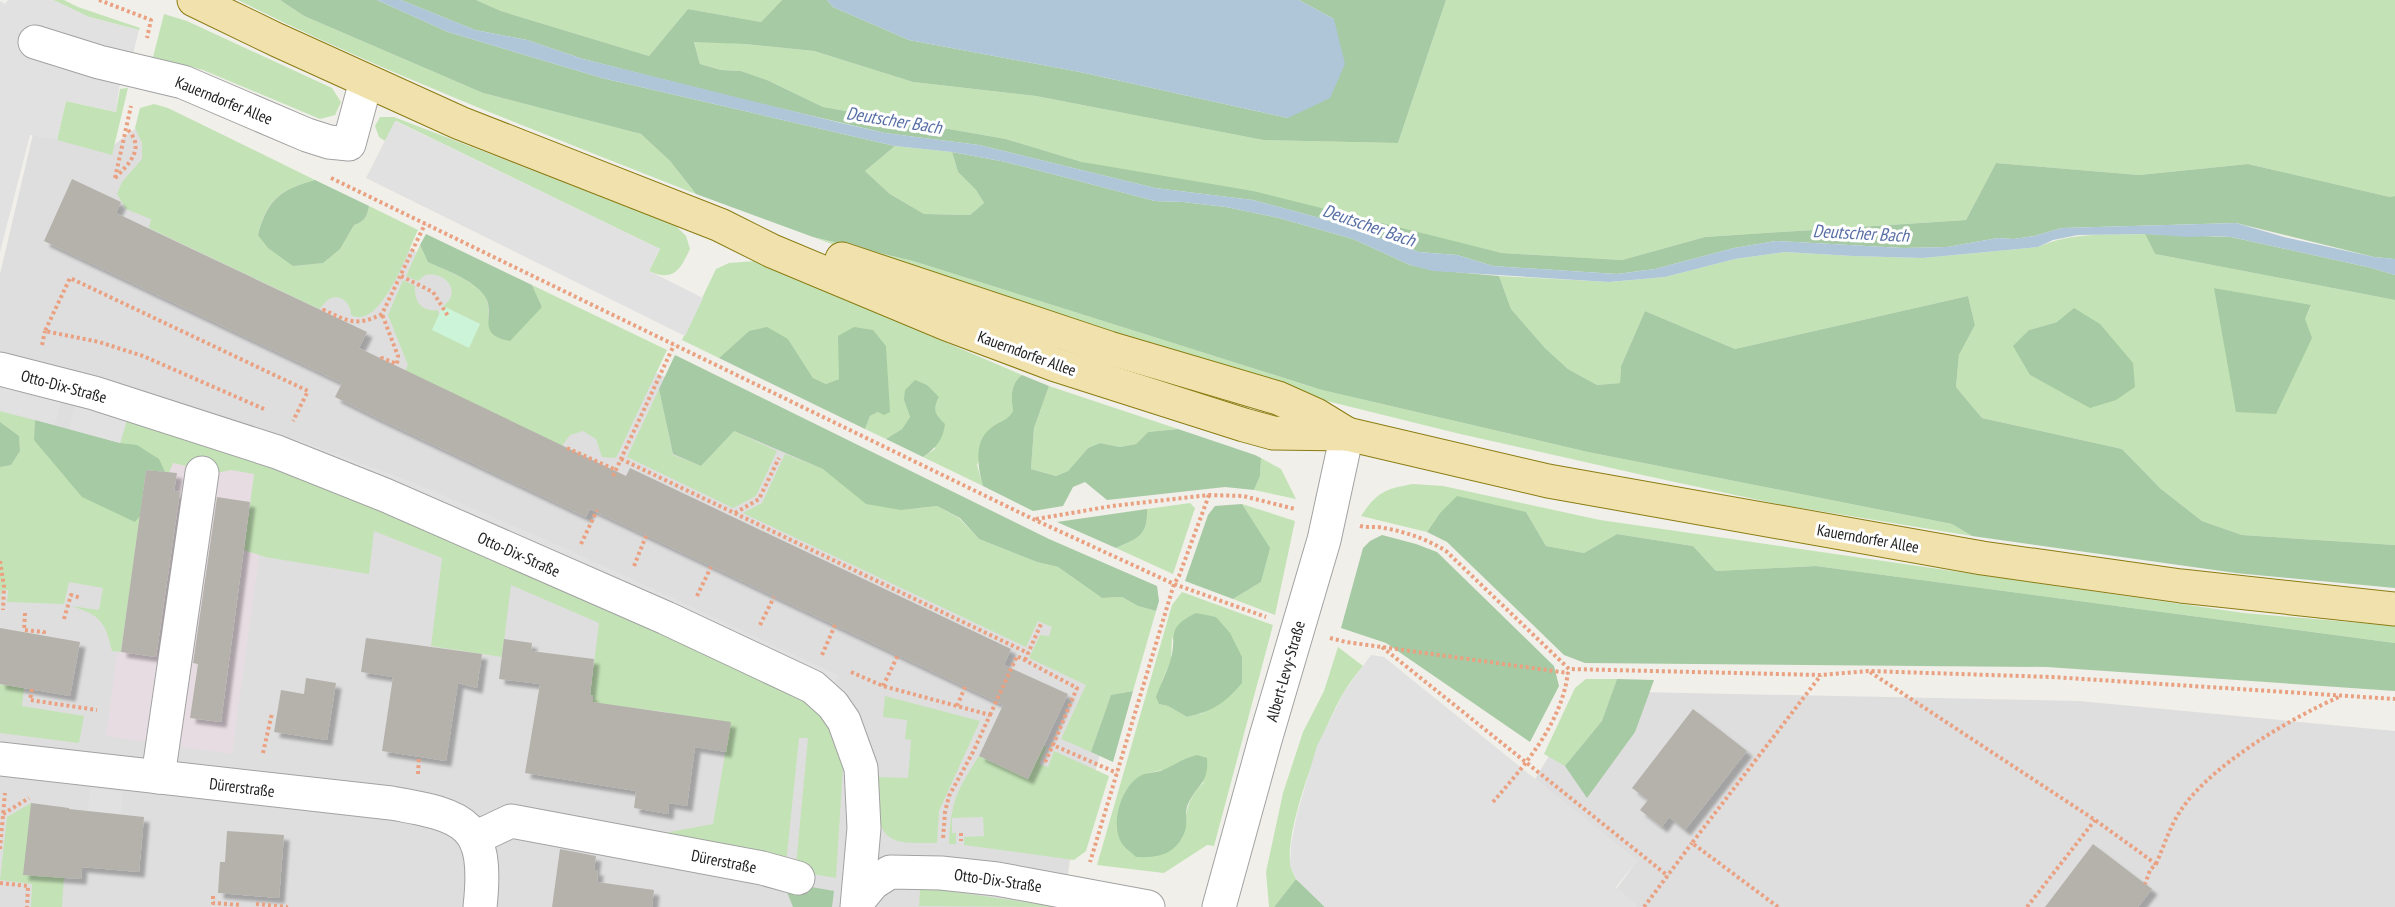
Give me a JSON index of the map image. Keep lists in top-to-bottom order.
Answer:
{
  "streets": {
    "main road": ["Kauerndorfer Allee"],
    "street": ["Otto-Dix-Straße", "Albert-Levy-Straße", "Dürerstraße"]
  },
  "crossings": [
    ["Kauerndorfer Allee", "Albert-Levy-Straße"]
  ],
  "water": ["Deutscher Bach"]
}
